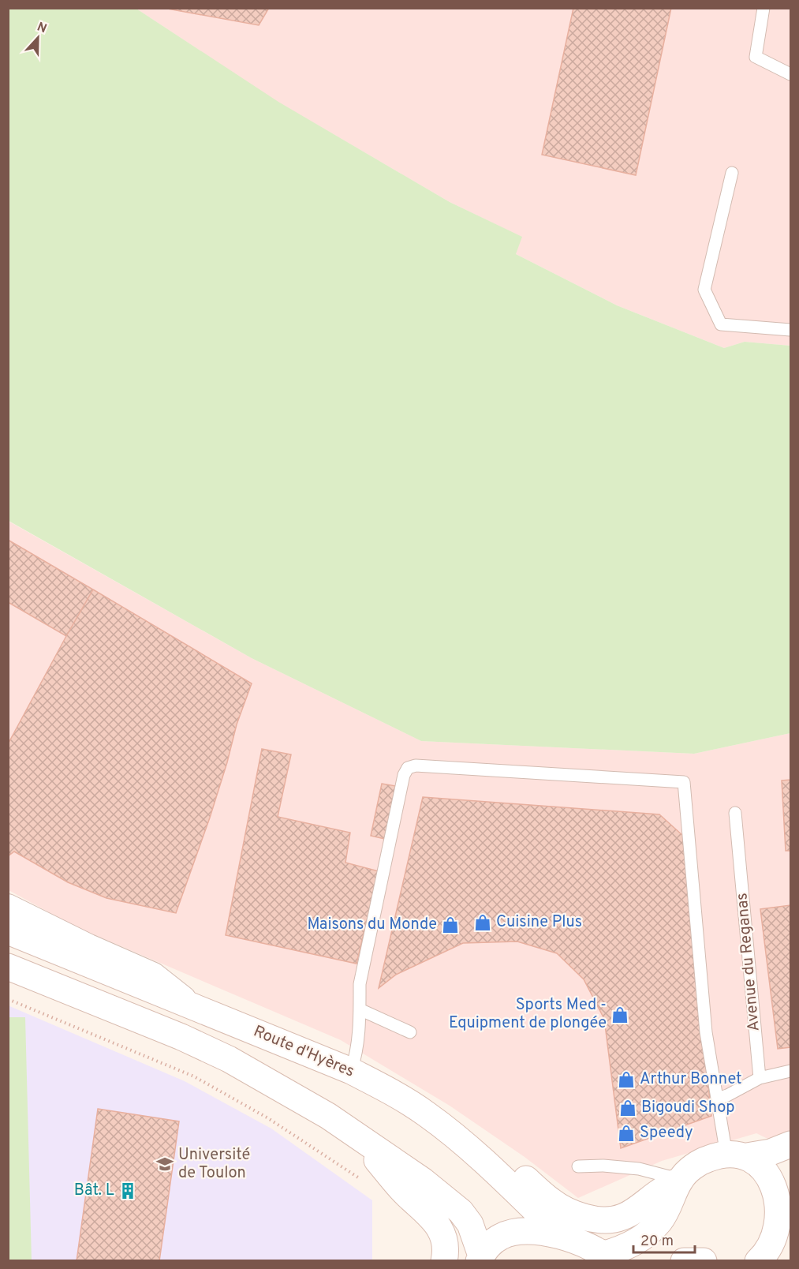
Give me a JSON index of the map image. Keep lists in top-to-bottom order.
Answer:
{
  "streets": {
    "main road": ["Route d'Hyères"],
    "lane": ["Avenue du Reganas"]
  },
  "places": {
    "shop": [
      "Cuisine Plus",
      "Maisons du Monde",
      "Sports Med - Equipment de plongée",
      "Arthur Bonnet",
      "Bigoudi Shop",
      "Speedy"
    ],
    "school or university": ["Université de Toulon"],
    "building": ["Bât. L"]
  },
  "scale_bar": "20 m",
  "north": "top"
}
